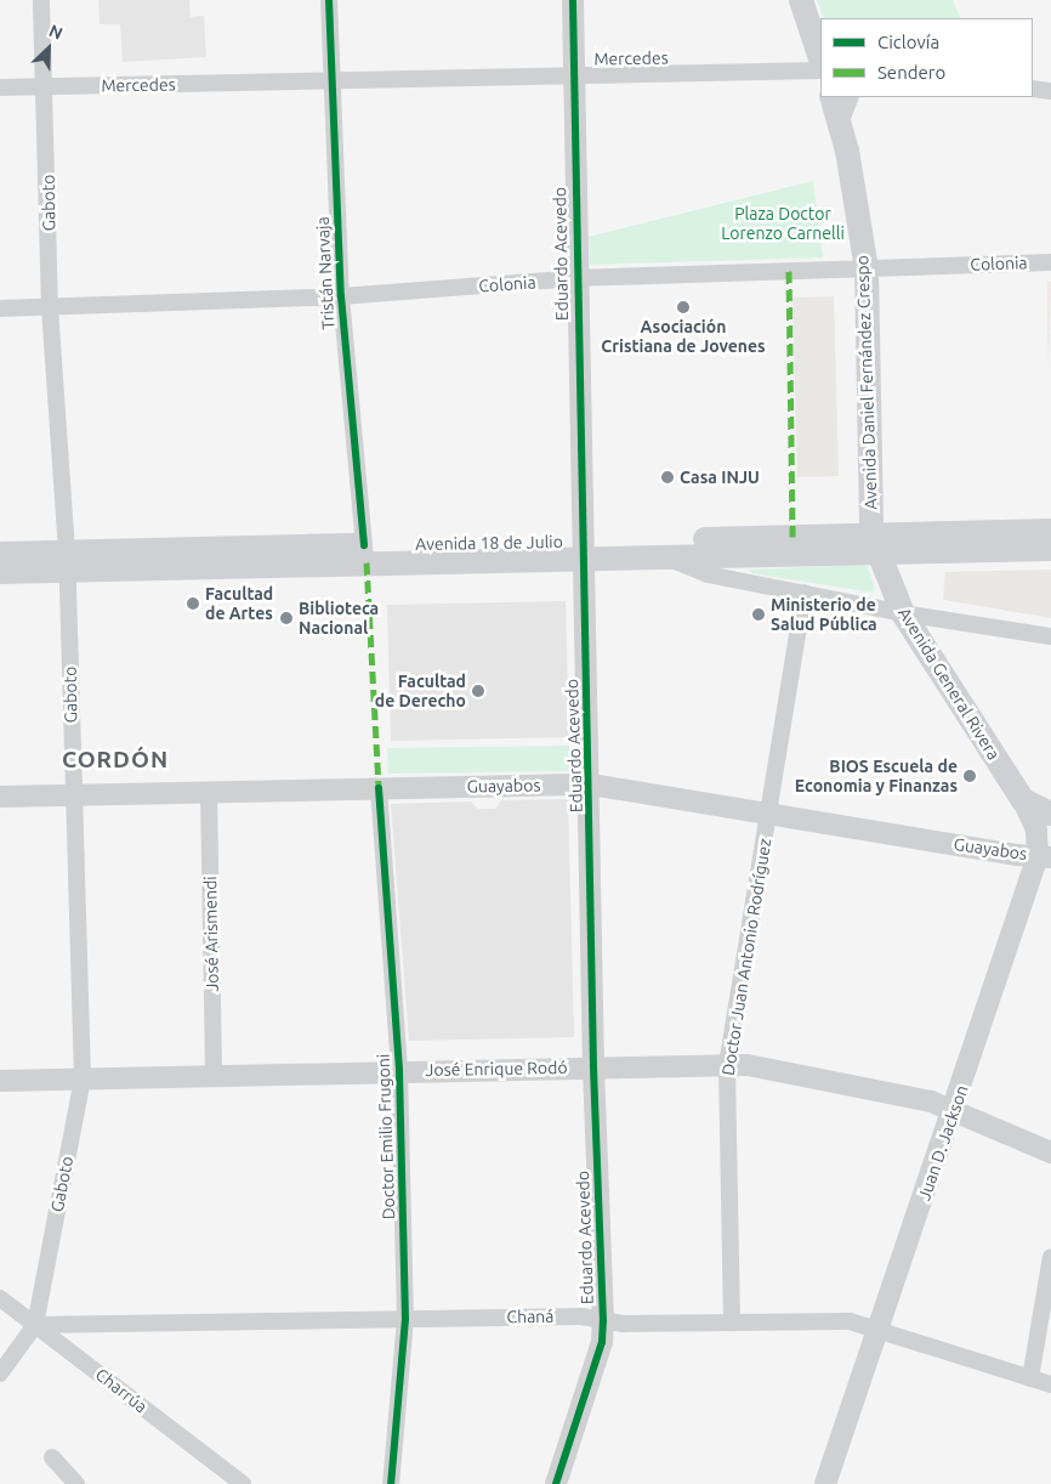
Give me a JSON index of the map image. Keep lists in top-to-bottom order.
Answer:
{
  "streets": {
    "main road": ["Avenida Daniel Fernández Crespo", "Avenida 18 de Julio", "Avenida General Rivera"],
    "street": [
      "Mercedes",
      "Gaboto",
      "Eduardo Acevedo",
      "Colonia",
      "Tristán Narvaja",
      "Guayabos",
      "José Arismendi",
      "Doctor Juan Antonio Rodríguez",
      "José Enrique Rodó",
      "Doctor Emilio Frugoni",
      "Juan D. Jackson",
      "Chaná",
      "Charrúa"
    ]
  },
  "crossings": [
    ["Mercedes", "Gaboto"],
    ["Mercedes", "Eduardo Acevedo"],
    ["Mercedes", "Tristán Narvaja"],
    ["Gaboto", "Colonia"],
    ["Gaboto", "Avenida 18 de Julio"],
    ["Gaboto", "Guayabos"],
    ["Gaboto", "José Enrique Rodó"],
    ["Gaboto", "Chaná"],
    ["Gaboto", "Charrúa"],
    ["Eduardo Acevedo", "Colonia"],
    ["Eduardo Acevedo", "Avenida 18 de Julio"],
    ["Eduardo Acevedo", "Guayabos"],
    ["Eduardo Acevedo", "José Enrique Rodó"],
    ["Eduardo Acevedo", "Chaná"],
    ["Colonia", "Tristán Narvaja"],
    ["Colonia", "Avenida Daniel Fernández Crespo"],
    ["Tristán Narvaja", "Avenida 18 de Julio"],
    ["Avenida Daniel Fernández Crespo", "Avenida 18 de Julio"],
    ["Avenida Daniel Fernández Crespo", "Avenida General Rivera"],
    ["Avenida 18 de Julio", "Avenida General Rivera"],
    ["Avenida 18 de Julio", "Doctor Juan Antonio Rodríguez"],
    ["Avenida General Rivera", "Juan D. Jackson"],
    ["Guayabos", "José Arismendi"],
    ["Guayabos", "Doctor Juan Antonio Rodríguez"],
    ["Guayabos", "Doctor Emilio Frugoni"],
    ["Guayabos", "Juan D. Jackson"],
    ["José Arismendi", "José Enrique Rodó"],
    ["Doctor Juan Antonio Rodríguez", "José Enrique Rodó"],
    ["Doctor Juan Antonio Rodríguez", "Chaná"],
    ["José Enrique Rodó", "Doctor Emilio Frugoni"],
    ["José Enrique Rodó", "Juan D. Jackson"],
    ["Doctor Emilio Frugoni", "Chaná"],
    ["Juan D. Jackson", "Chaná"],
    ["Chaná", "Charrúa"]
  ],
  "districts": ["CORDÓN"],
  "parks": ["Plaza Doctor Lorenzo Carnelli"],
  "places": [
    "Asociación Cristiana de Jovenes",
    "Casa INJU",
    "Facultad de Artes",
    "Ministerio de Salud Pública",
    "Biblioteca Nacional",
    "Facultad de Derecho",
    "BIOS Escuela de Economia y Finanzas"
  ],
  "legend": ["Ciclovía", "Sendero"],
  "north": "top right"
}
